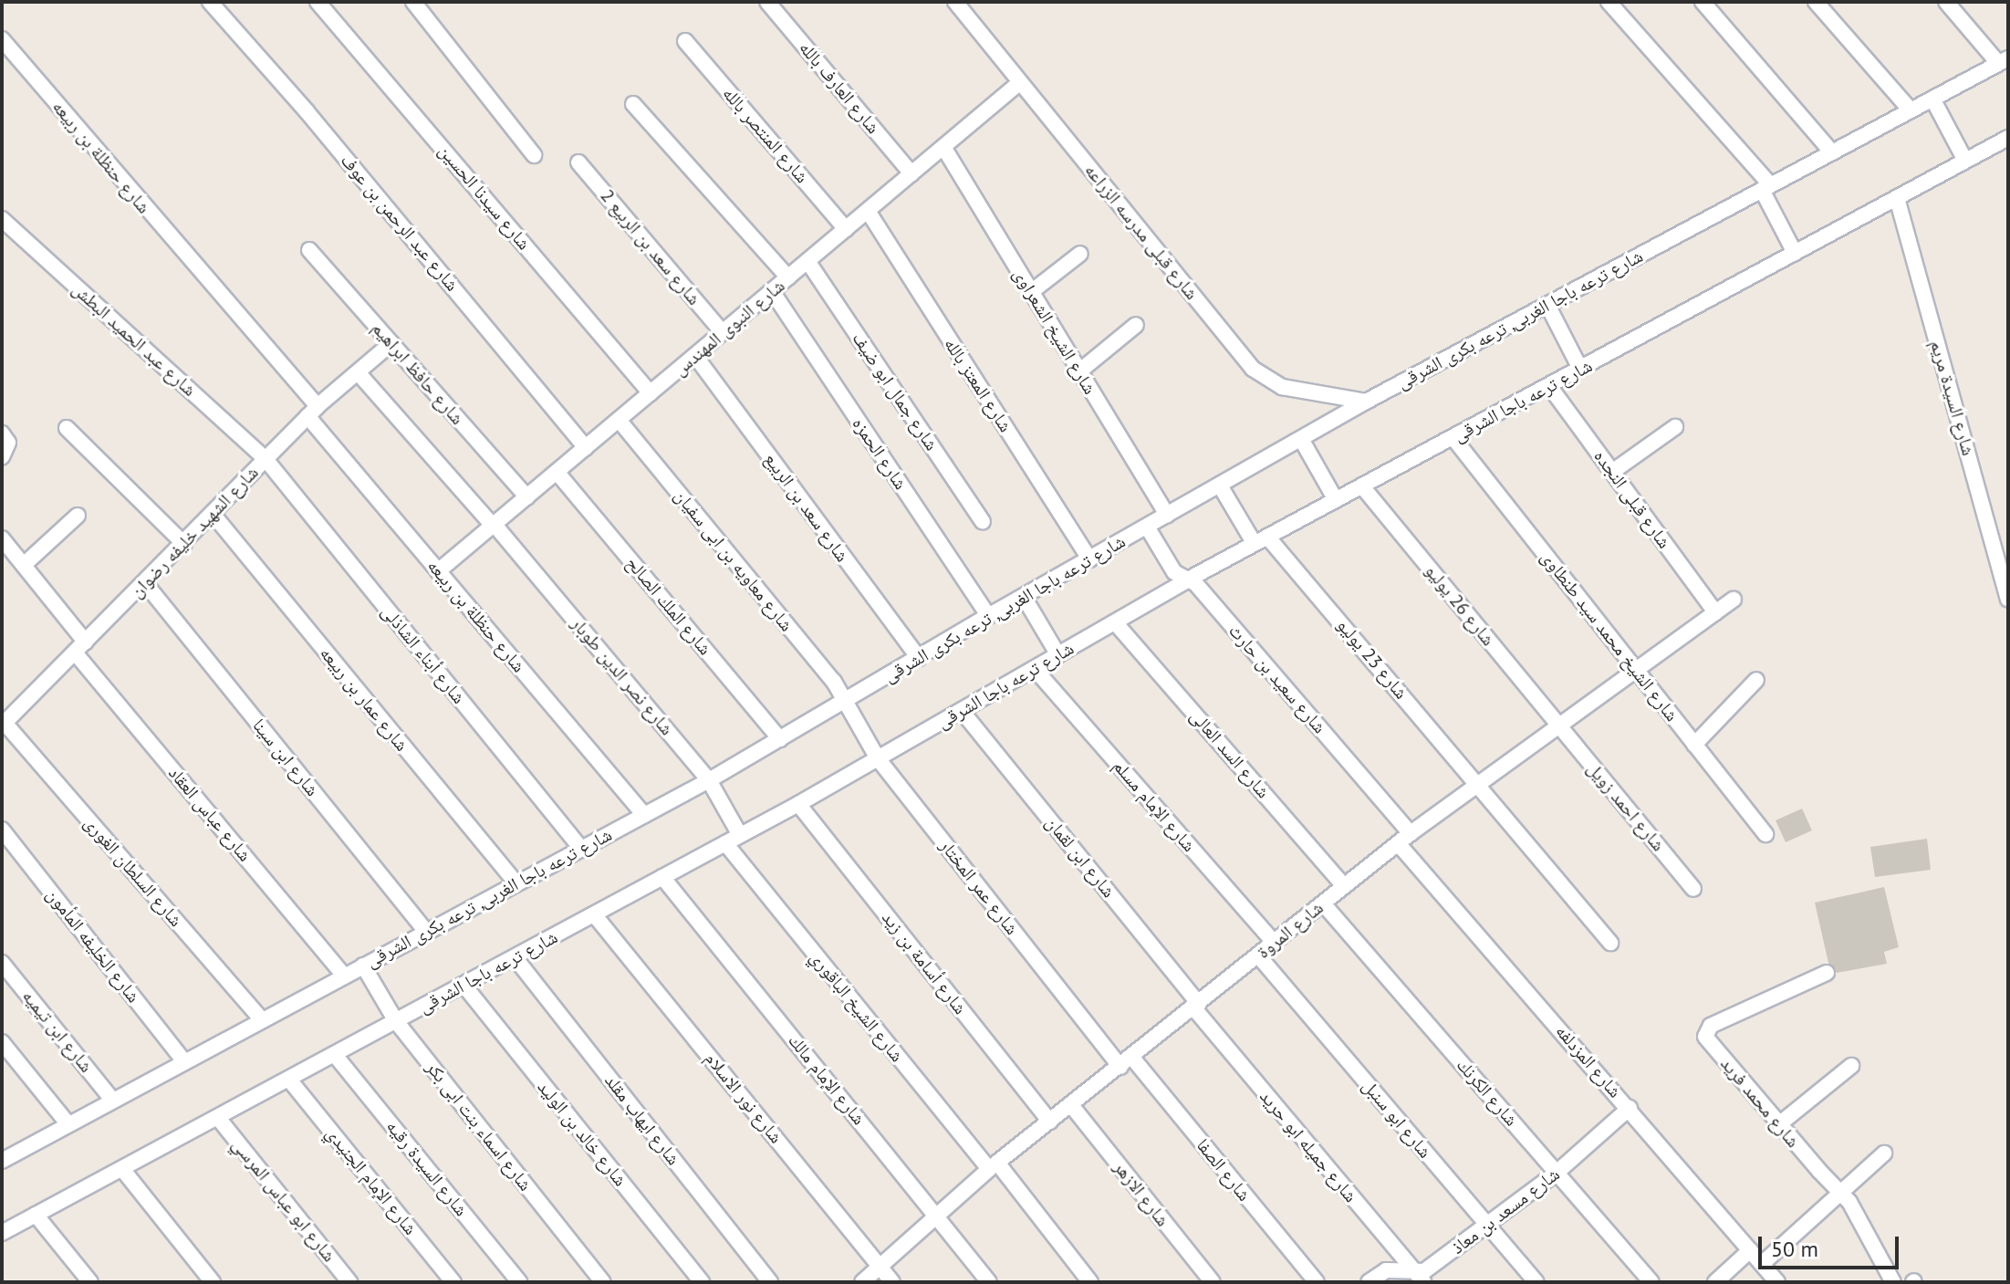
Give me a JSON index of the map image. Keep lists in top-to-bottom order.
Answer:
{
  "streets": {
    "street": [
      "شارع العارف بالله",
      "شارع المنتصر بالله",
      "شارع حنظلة بن ربيعه",
      "شارع سيدنا الحسين",
      "شارع عبد الرحمن بن عوف",
      "شارع قبلى مدرسه الزراعه",
      "شارع سعد بن الربيع 2",
      "شارع ترعه باجا الغربى, ترعه بكرى الشرقى",
      "شارع النبوى المهندس",
      "شارع الشيخ الشعراوى",
      "شارع عبد الحميد البطش",
      "شارع حافظ ابراهيم",
      "شارع المعتز بالله",
      "شارع جمال ابو ضيف",
      "شارع السيدة مريم",
      "شارع ترعه باجا الشرقى",
      "شارع الحمزه",
      "شارع قبلى النجده",
      "شارع سعد بن الربيع",
      "شارع الشهيد خليفه رضوان",
      "شارع معاويه بن ابى سفيان",
      "شارع 26 يوليو",
      "شارع الملك الصالح",
      "شارع الشيخ محمد سيد طنطاوى",
      "شارع أبناء الشاذلى",
      "شارع 23 يوليو",
      "شارع نصر الدين طوبار",
      "شارع سعيد بن حارث",
      "شارع عمار بن ربيعه",
      "شارع السد العالى",
      "شارع ابن سينا",
      "شارع الإمام مسلم",
      "شارع احمد زويل",
      "شارع عباس العقاد",
      "شارع ابن لقمان",
      "شارع السلطان الغورى",
      "شارع عمر المختار",
      "شارع المروة",
      "شارع الخليفه المأمون",
      "شارع أسامة بن زيد",
      "شارع الشيخ الباقوري",
      "شارع ابن تيميه",
      "شارع المزدلفه",
      "شارع الإمام مالك",
      "شارع الكرنك",
      "شارع نور الاسلام",
      "شارع محمد فريد",
      "شارع ابو سنبل",
      "شارع ايهاب مقلد",
      "شارع اسماء بنت ابى بكر",
      "شارع خالد بن الوليد",
      "شارع جميله ابو حريد",
      "شارع السيدة رقيه",
      "شارع الصفا",
      "شارع الإمام الجنيدي",
      "شارع الازهر",
      "شارع ابو عباس المرسي",
      "شارع مسعد بن معاذ"
    ]
  },
  "crossings": [
    ["شارع العارف بالله", "شارع النبوى المهندس"],
    ["شارع المنتصر بالله", "شارع النبوى المهندس"],
    ["شارع حنظلة بن ربيعه", "شارع ترعه باجا الغربى, ترعه بكرى الشرقى"],
    ["شارع حنظلة بن ربيعه", "شارع النبوى المهندس"],
    ["شارع حنظلة بن ربيعه", "شارع الشهيد خليفه رضوان"],
    ["شارع سيدنا الحسين", "شارع النبوى المهندس"],
    ["شارع عبد الرحمن بن عوف", "شارع النبوى المهندس"],
    ["شارع قبلى مدرسه الزراعه", "شارع ترعه باجا الغربى, ترعه بكرى الشرقى"],
    ["شارع قبلى مدرسه الزراعه", "شارع النبوى المهندس"],
    ["شارع سعد بن الربيع 2", "شارع النبوى المهندس"],
    ["شارع ترعه باجا الغربى, ترعه بكرى الشرقى", "شارع الشيخ الشعراوى"],
    ["شارع ترعه باجا الغربى, ترعه بكرى الشرقى", "شارع المعتز بالله"],
    ["شارع ترعه باجا الغربى, ترعه بكرى الشرقى", "شارع الحمزه"],
    ["شارع ترعه باجا الغربى, ترعه بكرى الشرقى", "شارع سعد بن الربيع"],
    ["شارع ترعه باجا الغربى, ترعه بكرى الشرقى", "شارع معاويه بن ابى سفيان"],
    ["شارع ترعه باجا الغربى, ترعه بكرى الشرقى", "شارع الملك الصالح"],
    ["شارع ترعه باجا الغربى, ترعه بكرى الشرقى", "شارع أبناء الشاذلى"],
    ["شارع ترعه باجا الغربى, ترعه بكرى الشرقى", "شارع 23 يوليو"],
    ["شارع ترعه باجا الغربى, ترعه بكرى الشرقى", "شارع نصر الدين طوبار"],
    ["شارع ترعه باجا الغربى, ترعه بكرى الشرقى", "شارع سعيد بن حارث"],
    ["شارع ترعه باجا الغربى, ترعه بكرى الشرقى", "شارع عمار بن ربيعه"],
    ["شارع ترعه باجا الغربى, ترعه بكرى الشرقى", "شارع ابن سينا"],
    ["شارع ترعه باجا الغربى, ترعه بكرى الشرقى", "شارع عباس العقاد"],
    ["شارع ترعه باجا الغربى, ترعه بكرى الشرقى", "شارع السلطان الغورى"],
    ["شارع ترعه باجا الغربى, ترعه بكرى الشرقى", "شارع عمر المختار"],
    ["شارع ترعه باجا الغربى, ترعه بكرى الشرقى", "شارع الخليفه المأمون"],
    ["شارع ترعه باجا الغربى, ترعه بكرى الشرقى", "شارع ابن تيميه"],
    ["شارع ترعه باجا الغربى, ترعه بكرى الشرقى", "شارع اسماء بنت ابى بكر"],
    ["شارع النبوى المهندس", "شارع الشيخ الشعراوى"],
    ["شارع النبوى المهندس", "شارع حافظ ابراهيم"],
    ["شارع النبوى المهندس", "شارع المعتز بالله"],
    ["شارع النبوى المهندس", "شارع جمال ابو ضيف"],
    ["شارع النبوى المهندس", "شارع الحمزه"],
    ["شارع النبوى المهندس", "شارع سعد بن الربيع"],
    ["شارع النبوى المهندس", "شارع معاويه بن ابى سفيان"],
    ["شارع النبوى المهندس", "شارع الملك الصالح"],
    ["شارع النبوى المهندس", "شارع نصر الدين طوبار"],
    ["شارع عبد الحميد البطش", "شارع الشهيد خليفه رضوان"],
    ["شارع عبد الحميد البطش", "شارع أبناء الشاذلى"],
    ["شارع حافظ ابراهيم", "شارع الشهيد خليفه رضوان"],
    ["شارع السيدة مريم", "شارع ترعه باجا الشرقى"],
    ["شارع ترعه باجا الشرقى", "شارع قبلى النجده"],
    ["شارع ترعه باجا الشرقى", "شارع 26 يوليو"],
    ["شارع ترعه باجا الشرقى", "شارع الشيخ محمد سيد طنطاوى"],
    ["شارع ترعه باجا الشرقى", "شارع 23 يوليو"],
    ["شارع ترعه باجا الشرقى", "شارع نصر الدين طوبار"],
    ["شارع ترعه باجا الشرقى", "شارع سعيد بن حارث"],
    ["شارع ترعه باجا الشرقى", "شارع السد العالى"],
    ["شارع ترعه باجا الشرقى", "شارع الإمام مسلم"],
    ["شارع ترعه باجا الشرقى", "شارع ابن لقمان"],
    ["شارع ترعه باجا الشرقى", "شارع عمر المختار"],
    ["شارع ترعه باجا الشرقى", "شارع أسامة بن زيد"],
    ["شارع ترعه باجا الشرقى", "شارع الشيخ الباقوري"],
    ["شارع ترعه باجا الشرقى", "شارع الإمام مالك"],
    ["شارع ترعه باجا الشرقى", "شارع نور الاسلام"],
    ["شارع ترعه باجا الشرقى", "شارع ايهاب مقلد"],
    ["شارع ترعه باجا الشرقى", "شارع اسماء بنت ابى بكر"],
    ["شارع ترعه باجا الشرقى", "شارع خالد بن الوليد"],
    ["شارع ترعه باجا الشرقى", "شارع السيدة رقيه"],
    ["شارع ترعه باجا الشرقى", "شارع الإمام الجنيدي"],
    ["شارع ترعه باجا الشرقى", "شارع ابو عباس المرسي"],
    ["شارع قبلى النجده", "شارع المروة"],
    ["شارع الشهيد خليفه رضوان", "شارع أبناء الشاذلى"],
    ["شارع الشهيد خليفه رضوان", "شارع نصر الدين طوبار"],
    ["شارع الشهيد خليفه رضوان", "شارع عمار بن ربيعه"],
    ["شارع الشهيد خليفه رضوان", "شارع ابن سينا"],
    ["شارع الشهيد خليفه رضوان", "شارع عباس العقاد"],
    ["شارع الشهيد خليفه رضوان", "شارع السلطان الغورى"],
    ["شارع معاويه بن ابى سفيان", "شارع عمر المختار"],
    ["شارع 26 يوليو", "شارع احمد زويل"],
    ["شارع 26 يوليو", "شارع المروة"],
    ["شارع الشيخ محمد سيد طنطاوى", "شارع المروة"],
    ["شارع 23 يوليو", "شارع المروة"],
    ["شارع سعيد بن حارث", "شارع المروة"],
    ["شارع سعيد بن حارث", "شارع المزدلفه"],
    ["شارع السد العالى", "شارع المروة"],
    ["شارع الإمام مسلم", "شارع المروة"],
    ["شارع احمد زويل", "شارع المروة"],
    ["شارع ابن لقمان", "شارع المروة"],
    ["شارع ابن لقمان", "شارع جميله ابو حريد"],
    ["شارع عمر المختار", "شارع المروة"],
    ["شارع عمر المختار", "شارع الصفا"],
    ["شارع المروة", "شارع أسامة بن زيد"],
    ["شارع المروة", "شارع الشيخ الباقوري"],
    ["شارع المروة", "شارع المزدلفه"],
    ["شارع المروة", "شارع الإمام مالك"],
    ["شارع المروة", "شارع الكرنك"],
    ["شارع المروة", "شارع نور الاسلام"],
    ["شارع المروة", "شارع ابو سنبل"],
    ["شارع المروة", "شارع جميله ابو حريد"],
    ["شارع المروة", "شارع الصفا"],
    ["شارع المروة", "شارع الازهر"],
    ["شارع المزدلفه", "شارع مسعد بن معاذ"],
    ["شارع الكرنك", "شارع مسعد بن معاذ"],
    ["شارع ابو سنبل", "شارع مسعد بن معاذ"],
    ["شارع جميله ابو حريد", "شارع مسعد بن معاذ"]
  ],
  "scale_bar": "50 m"
}
